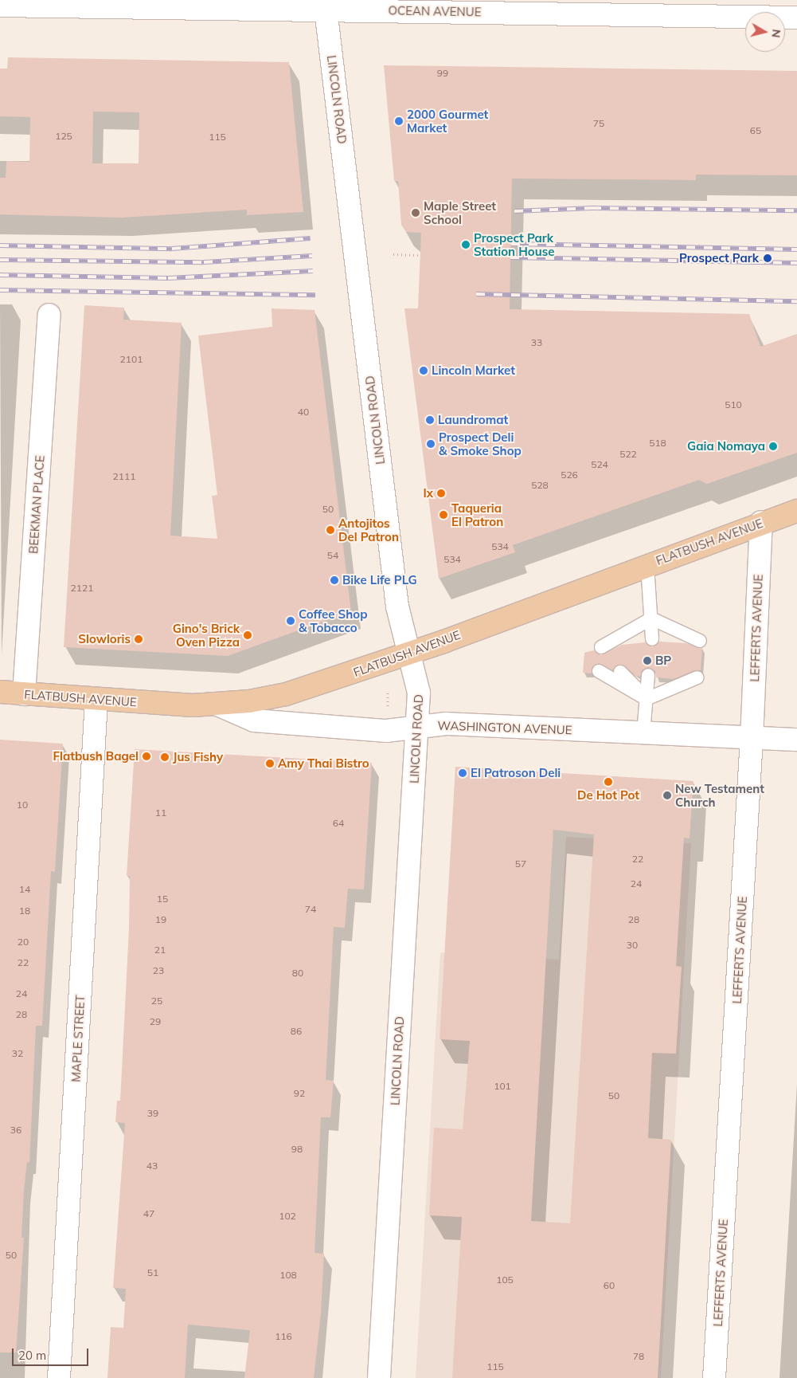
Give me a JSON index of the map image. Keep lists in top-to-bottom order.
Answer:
{
  "streets": {
    "main road": ["FLATBUSH AVENUE"],
    "street": [
      "OCEAN AVENUE",
      "LINCOLN ROAD",
      "BEEKMAN PLACE",
      "LEFFERTS AVENUE",
      "WASHINGTON AVENUE",
      "MAPLE STREET"
    ]
  },
  "crossings": [
    ["OCEAN AVENUE", "LINCOLN ROAD"],
    ["LINCOLN ROAD", "FLATBUSH AVENUE"],
    ["LINCOLN ROAD", "WASHINGTON AVENUE"],
    ["BEEKMAN PLACE", "FLATBUSH AVENUE"],
    ["FLATBUSH AVENUE", "LEFFERTS AVENUE"],
    ["FLATBUSH AVENUE", "WASHINGTON AVENUE"],
    ["FLATBUSH AVENUE", "MAPLE STREET"],
    ["LEFFERTS AVENUE", "WASHINGTON AVENUE"]
  ],
  "places": [
    "2000 Gourmet Market",
    "Maple Street School",
    "Prospect Park Station House",
    "Prospect Park",
    "Lincoln Market",
    "Laundromat",
    "Prospect Deli & Smoke Shop",
    "Gaia Nomaya",
    "Ix",
    "Taqueria El Patron",
    "Antojitos Del Patron",
    "Bike Life PLG",
    "Coffee Shop & Tobacco",
    "Gino's Brick Oven Pizza",
    "Slowloris",
    "BP",
    "Flatbush Bagel",
    "Jus Fishy",
    "Amy Thai Bistro",
    "El Patroson Deli",
    "De Hot Pot",
    "New Testament Church"
  ],
  "house_numbers": [
    "99",
    "75",
    "65",
    "125",
    "115",
    "33",
    "2101",
    "510",
    "40",
    "518",
    "522",
    "524",
    "526",
    "2111",
    "528",
    "50",
    "534",
    "54",
    "534",
    "2121",
    "10",
    "11",
    "64",
    "22",
    "57",
    "24",
    "14",
    "15",
    "74",
    "18",
    "19",
    "28",
    "20",
    "30",
    "21",
    "22",
    "23",
    "80",
    "24",
    "25",
    "28",
    "29",
    "86",
    "32",
    "101",
    "92",
    "50",
    "39",
    "36",
    "98",
    "43",
    "47",
    "102",
    "50",
    "51",
    "108",
    "105",
    "60",
    "116",
    "78",
    "115"
  ],
  "scale_bar": "20 m",
  "north": "right"
}
